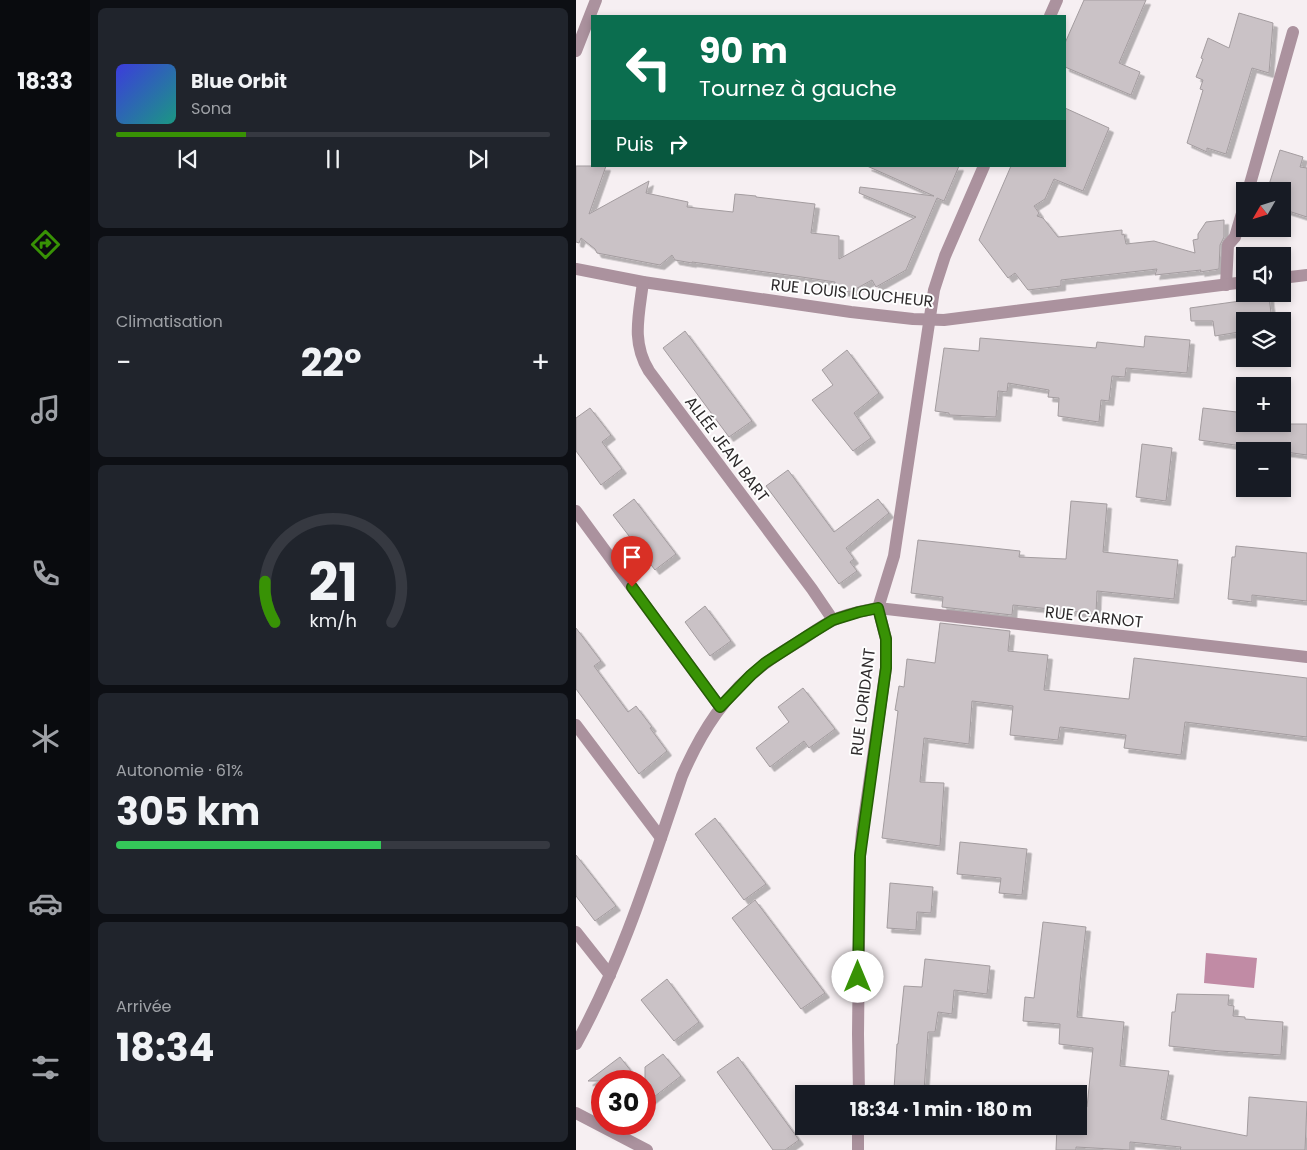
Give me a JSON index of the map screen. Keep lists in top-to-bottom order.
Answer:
{
  "streets": {
    "street": [
      "RUE LOUIS LOUCHEUR",
      "ALLÉE JEAN BART",
      "RUE CARNOT",
      "RUE LORIDANT"
    ]
  },
  "crossings": [
    ["RUE LOUIS LOUCHEUR", "ALLÉE JEAN BART"],
    ["ALLÉE JEAN BART", "RUE CARNOT"],
    ["RUE CARNOT", "RUE LORIDANT"]
  ],
  "north": "bottom left",
  "page": {
    "tabs": "18:33",
    "turn": ["90 m", "Tournez à gauche"],
    "song": ["Blue Orbit", "Sona"],
    "then": "Puis",
    "map_buttons": ["+", "−"],
    "tile": [
      "Climatisation",
      ["Autonomie · 61%", "305 km"],
      ["Arrivée", "18:34"]
    ],
    "heat": ["−", "22°", "+"],
    "limit": "30",
    "trip": "18:34 · 1 min · 180 m",
    "gauge": ["21", "km/h"]
  }
}
